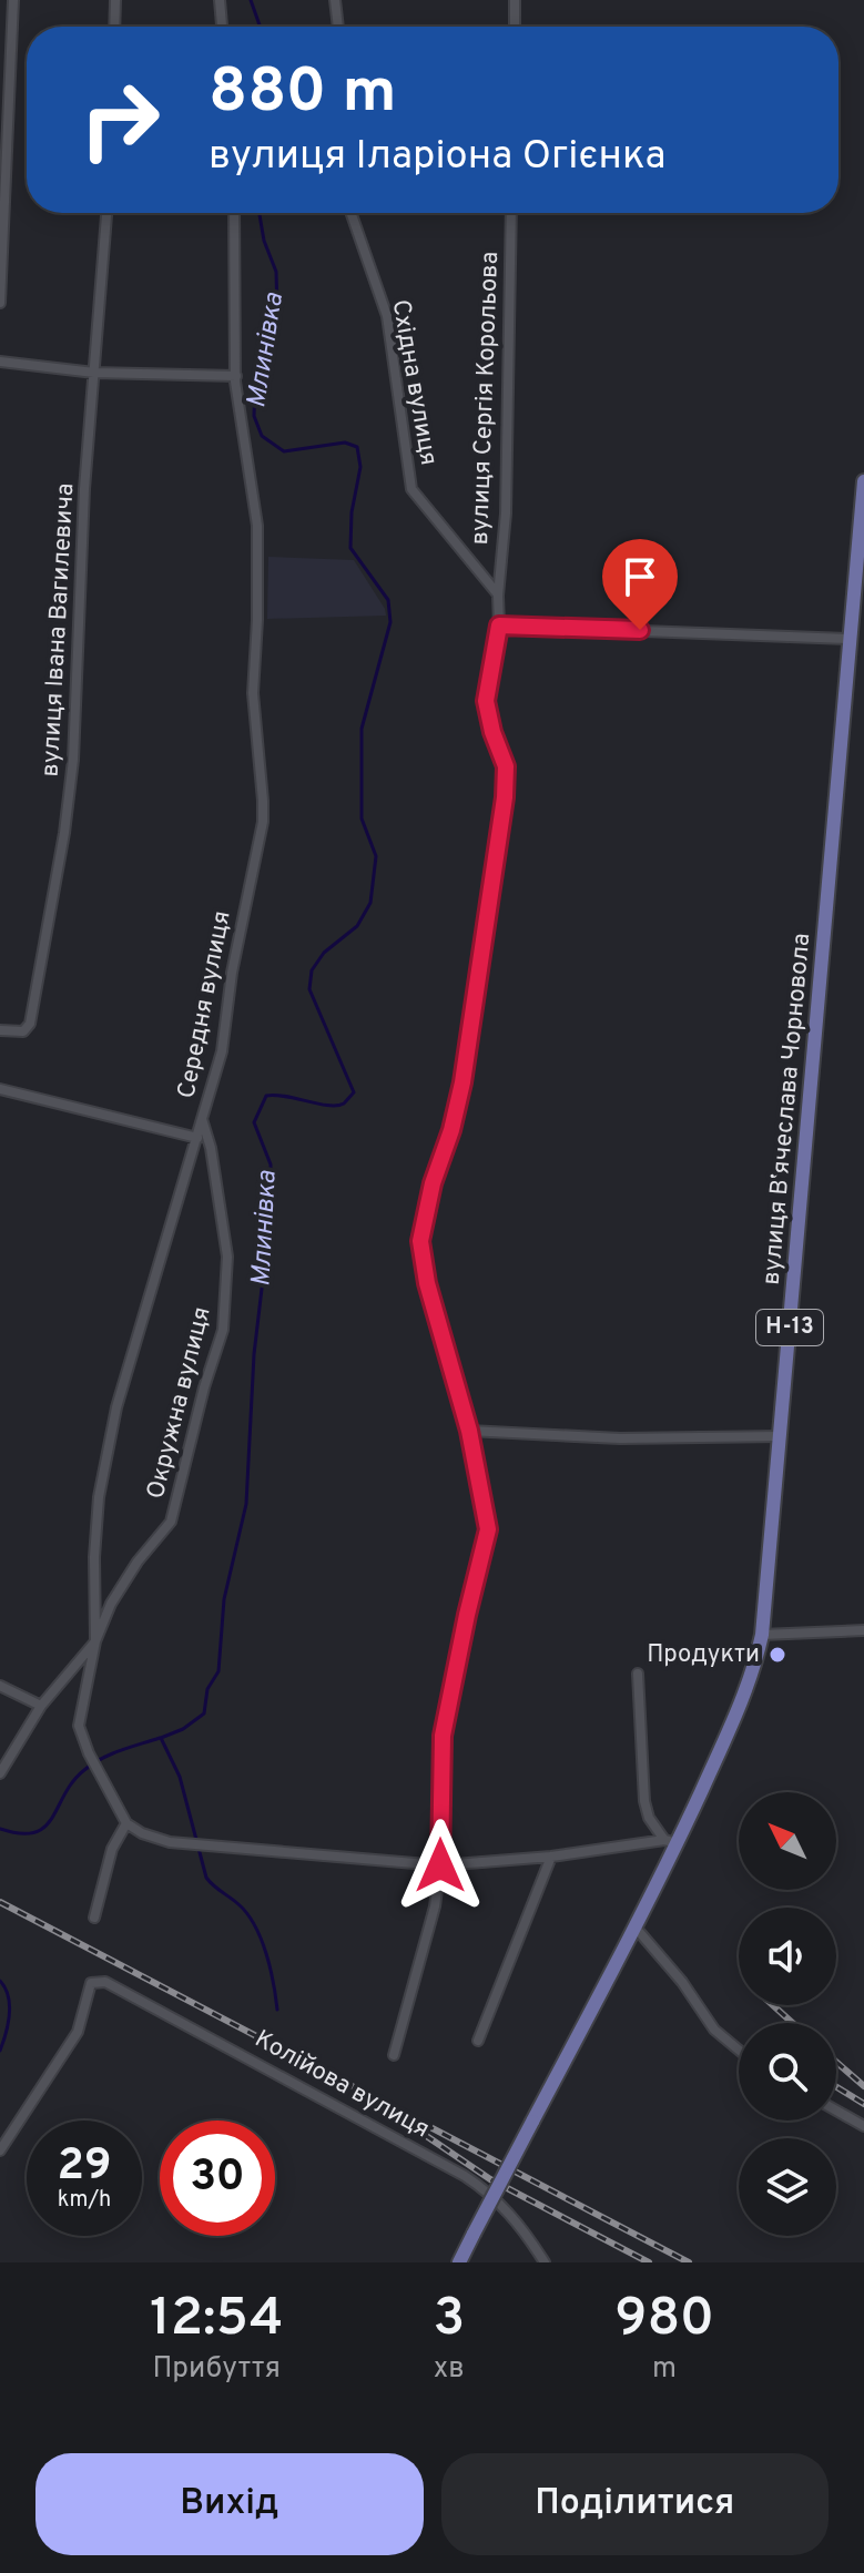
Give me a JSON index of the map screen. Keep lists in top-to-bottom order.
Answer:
{
  "streets": {
    "main road": ["вулиця Вʼячеслава Чорновола", "Н-13"],
    "street": [
      "Східна вулиця",
      "вулиця Сергія Корольова",
      "вулиця Івана Вагилевича",
      "Середня вулиця",
      "Окружна вулиця",
      "Колійова вулиця"
    ]
  },
  "crossings": [
    ["Східна вулиця", "вулиця Сергія Корольова"],
    ["Середня вулиця", "Окружна вулиця"]
  ],
  "water": ["Млинівка"],
  "places": ["Продукти"],
  "north": "top left",
  "page": {
    "turn": ["880 m", "вулиця Іларіона Огієнка"],
    "speed": "29 km/h",
    "limit": "30",
    "eta": [
      "12:54",
      "Прибуття",
      "3",
      "хв",
      "980",
      "m"
    ],
    "buttons": ["Вихід", "Поділитися"]
  }
}
